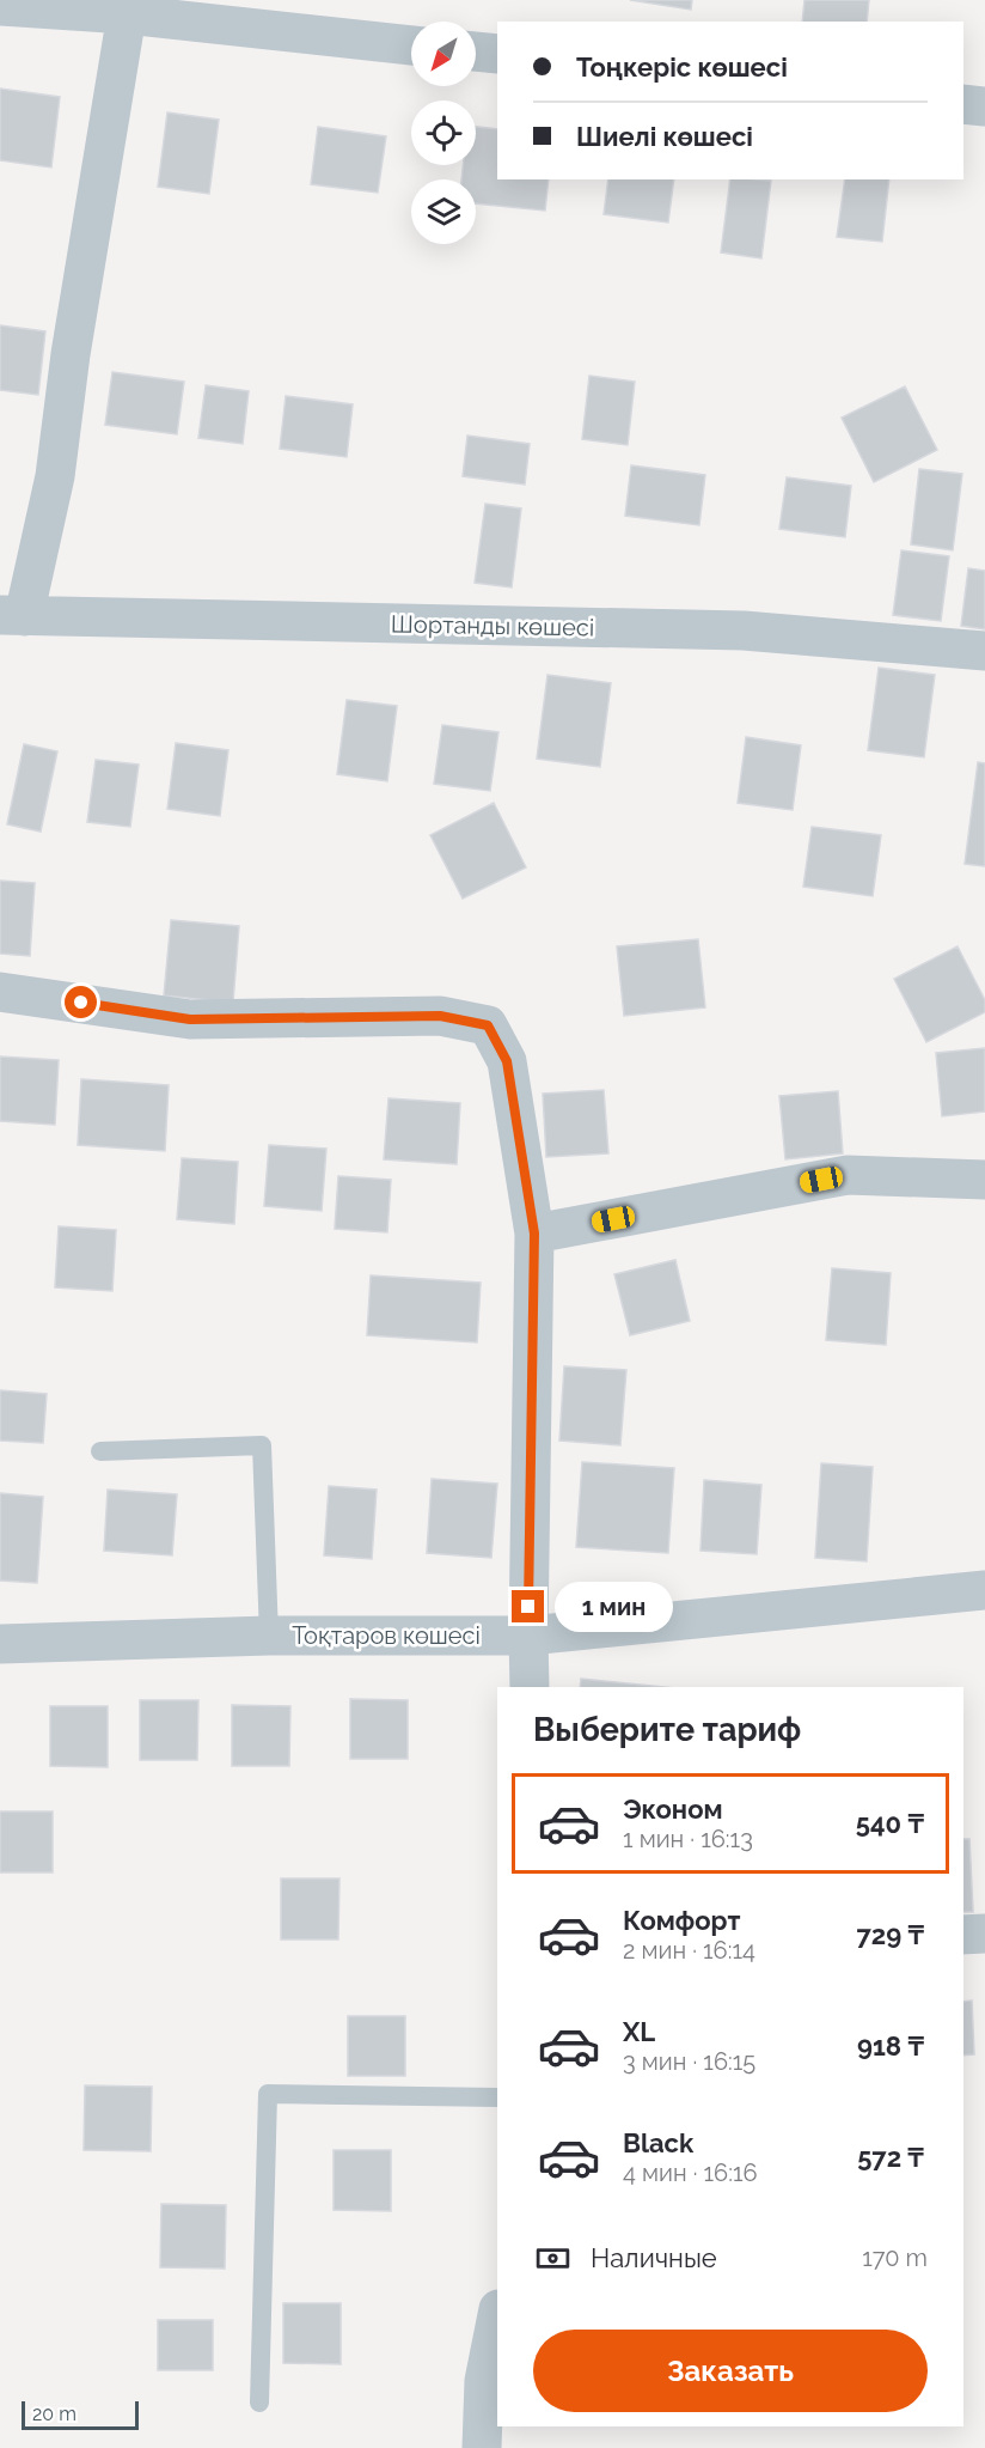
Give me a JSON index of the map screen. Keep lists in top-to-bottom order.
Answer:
{
  "streets": {
    "street": ["Шортанды көшесі", "Тоқтаров көшесі"]
  },
  "scale_bar": "20 m",
  "north": "bottom left",
  "page": {
    "banner": ["Тоңкерiс көшесі", "Шиелі көшесі"],
    "bubble": "1 мин",
    "heading": "Выберите тариф",
    "list": [
      {
        "name": "Эконом",
        "note": "1 мин · 16:13",
        "value": "540 ₸"
      },
      {
        "name": "Комфорт",
        "note": "2 мин · 16:14",
        "value": "729 ₸"
      },
      {
        "name": "XL",
        "note": "3 мин · 16:15",
        "value": "918 ₸"
      },
      {
        "name": "Black",
        "note": "4 мин · 16:16",
        "value": "572 ₸"
      }
    ],
    "pay": ["Наличные", "170 m"],
    "buttons": "Заказать",
    "scale": "20 m"
  }
}
